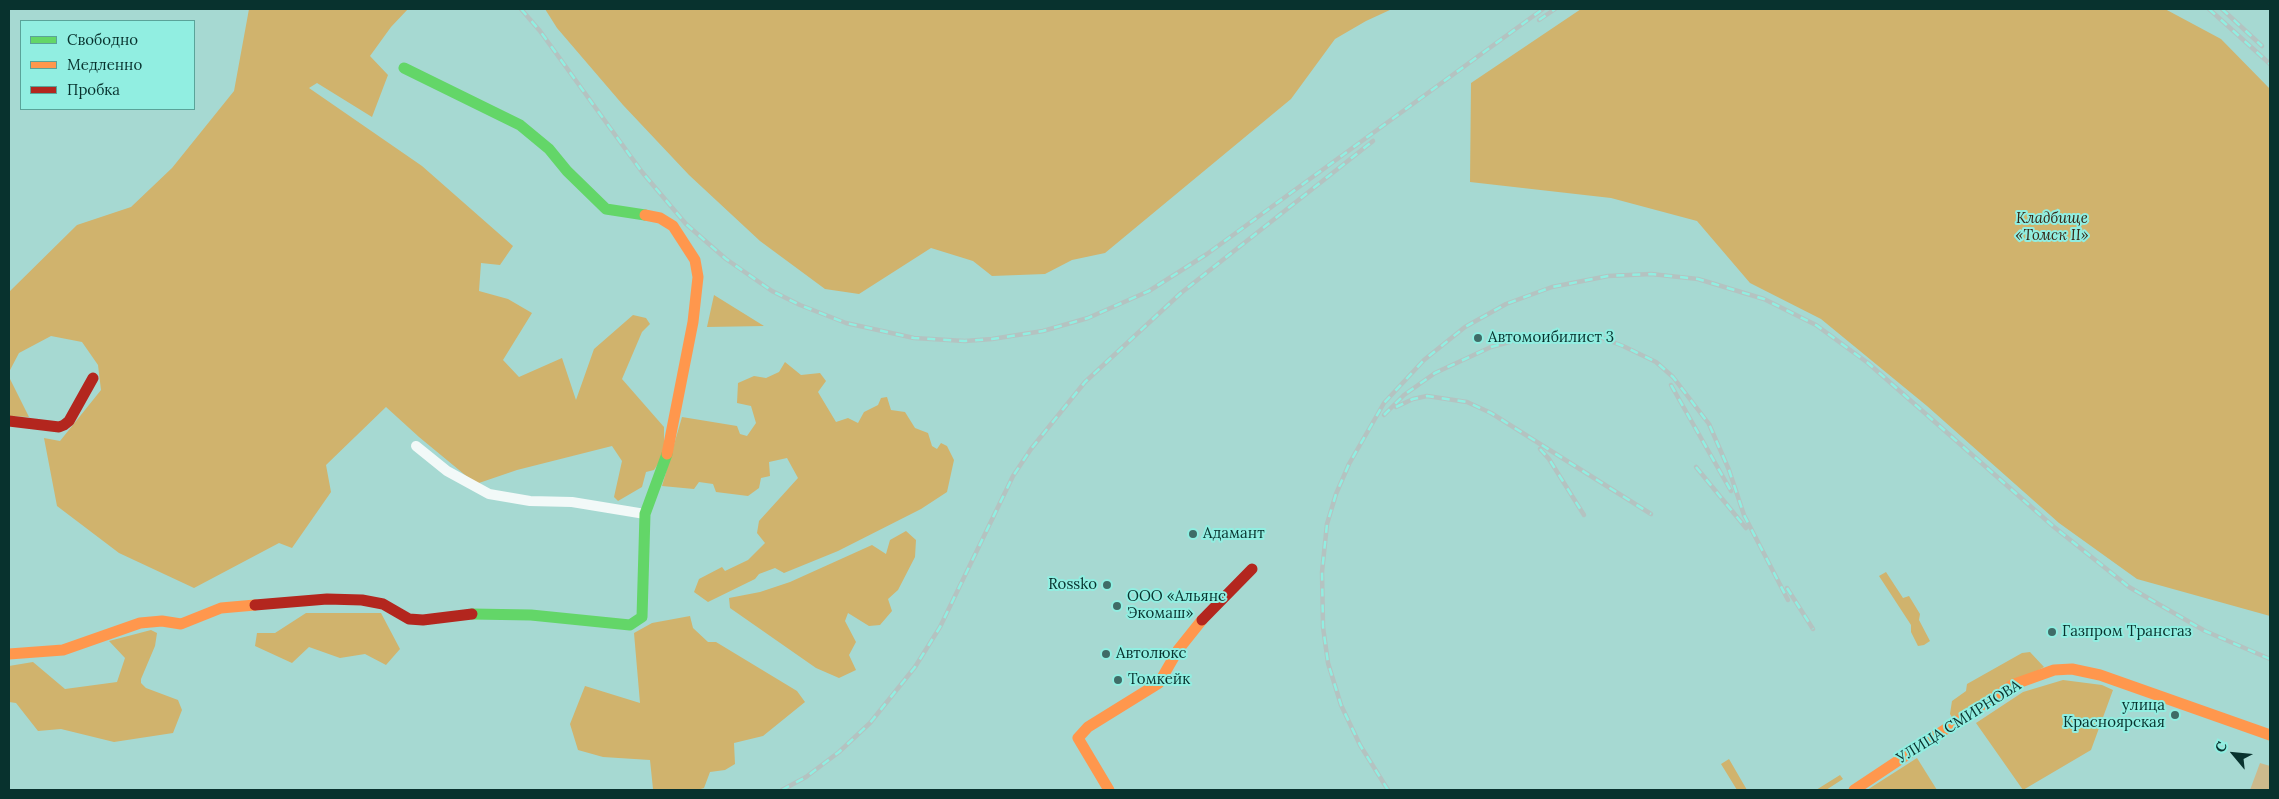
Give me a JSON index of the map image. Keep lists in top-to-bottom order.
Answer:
{
  "streets": {
    "street": ["УЛИЦА СМИРНОВА"]
  },
  "parks": ["Кладбище «Томск II»"],
  "places": [
    "Автомоибилист 3",
    "Адамант",
    "Rossko",
    "ООО «Альянс Экомаш»",
    "Газпром Трансгаз",
    "Автолюкс",
    "Томкейк",
    "улица Красноярская"
  ],
  "legend": ["Свободно", "Медленно", "Пробка"],
  "north": "top left"
}
